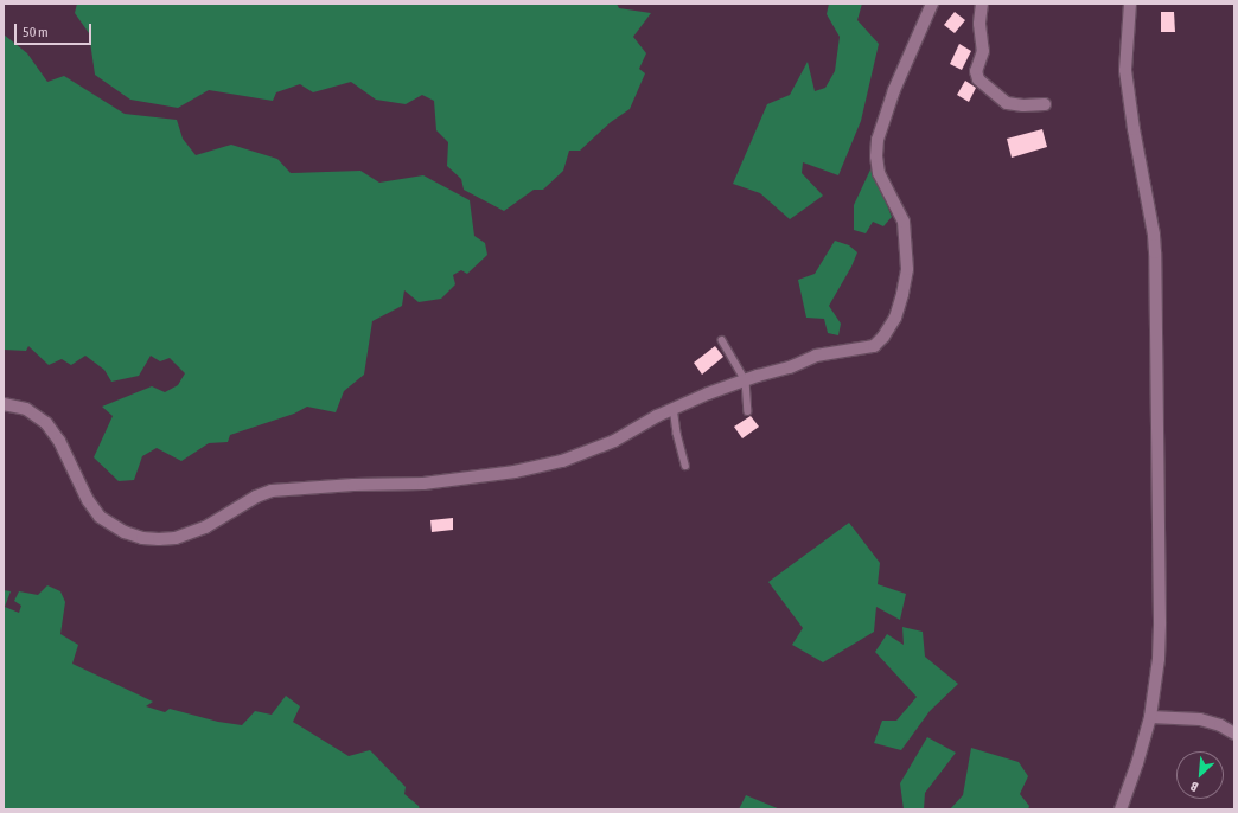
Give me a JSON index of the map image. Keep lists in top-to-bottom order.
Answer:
{
  "scale_bar": "50 m",
  "north": "bottom left"
}
